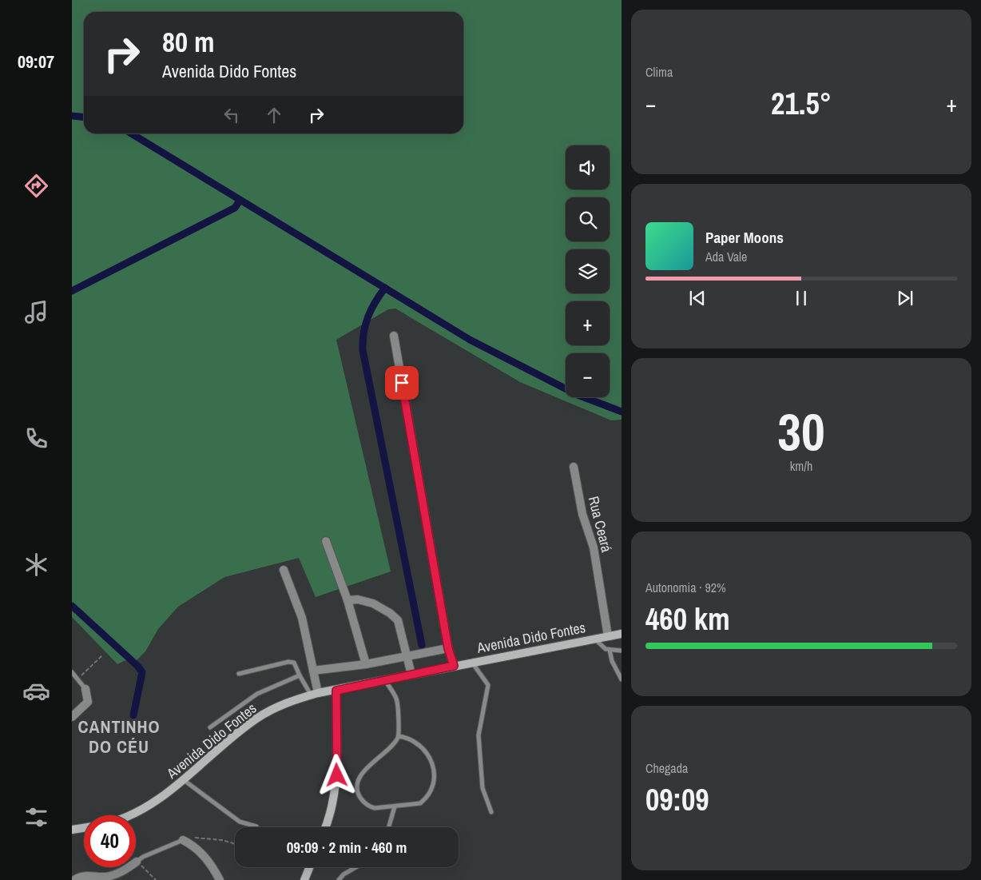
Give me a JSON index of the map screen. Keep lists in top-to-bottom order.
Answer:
{
  "streets": {
    "street": ["Rua Ceará", "Avenida Dido Fontes"]
  },
  "crossings": [
    ["Rua Ceará", "Avenida Dido Fontes"]
  ],
  "districts": ["CANTINHO DO CÉU"],
  "page": {
    "tabs": "09:07",
    "tile": [
      "Clima",
      ["30", "km/h"],
      ["Autonomia · 92%", "460 km"],
      ["Chegada", "09:09"]
    ],
    "turn": ["80 m", "Avenida Dido Fontes"],
    "heat": ["−", "21.5°", "+"],
    "map_buttons": ["+", "−"],
    "song": ["Paper Moons", "Ada Vale"],
    "limit": "40",
    "trip": "09:09 · 2 min · 460 m"
  }
}
